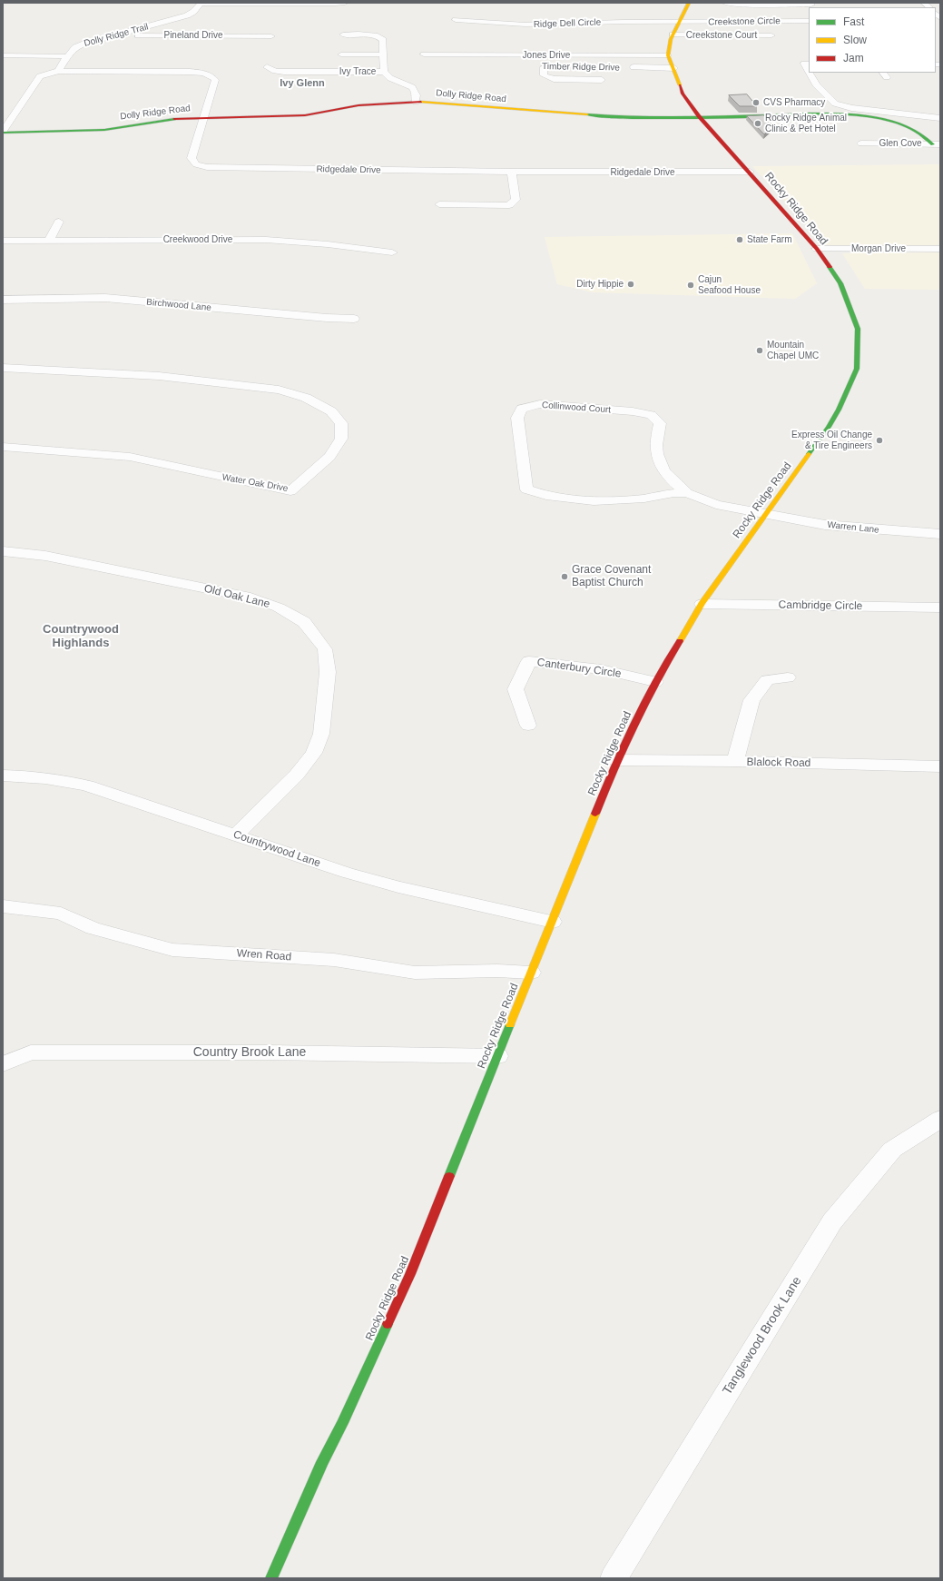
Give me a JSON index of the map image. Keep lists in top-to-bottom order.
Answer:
{
  "streets": {
    "main road": ["Dolly Ridge Road", "Rocky Ridge Road"],
    "street": [
      "Creekstone Circle",
      "Ridge Dell Circle",
      "Dolly Ridge Trail",
      "Pineland Drive",
      "Creekstone Court",
      "Jones Drive",
      "Timber Ridge Drive",
      "Ivy Trace",
      "Glen Cove",
      "Ridgedale Drive",
      "Creekwood Drive",
      "Morgan Drive",
      "Birchwood Lane",
      "Collinwood Court",
      "Water Oak Drive",
      "Warren Lane",
      "Old Oak Lane",
      "Cambridge Circle",
      "Canterbury Circle",
      "Blalock Road",
      "Countrywood Lane",
      "Wren Road",
      "Country Brook Lane",
      "Tanglewood Brook Lane"
    ]
  },
  "crossings": [
    ["Creekstone Circle", "Ridge Dell Circle"],
    ["Dolly Ridge Trail", "Pineland Drive"],
    ["Dolly Ridge Trail", "Ridgedale Drive"],
    ["Jones Drive", "Rocky Ridge Road"],
    ["Timber Ridge Drive", "Rocky Ridge Road"],
    ["Dolly Ridge Road", "Glen Cove"],
    ["Dolly Ridge Road", "Ridgedale Drive"],
    ["Dolly Ridge Road", "Rocky Ridge Road"],
    ["Ridgedale Drive", "Rocky Ridge Road"],
    ["Rocky Ridge Road", "Morgan Drive"],
    ["Rocky Ridge Road", "Collinwood Court"],
    ["Rocky Ridge Road", "Warren Lane"],
    ["Rocky Ridge Road", "Cambridge Circle"],
    ["Rocky Ridge Road", "Canterbury Circle"],
    ["Rocky Ridge Road", "Blalock Road"],
    ["Rocky Ridge Road", "Countrywood Lane"],
    ["Rocky Ridge Road", "Wren Road"],
    ["Rocky Ridge Road", "Country Brook Lane"],
    ["Collinwood Court", "Warren Lane"],
    ["Old Oak Lane", "Countrywood Lane"]
  ],
  "districts": ["Ivy Glenn", "Countrywood Highlands"],
  "places": [
    "CVS Pharmacy",
    "Rocky Ridge Animal Clinic & Pet Hotel",
    "State Farm",
    "Dirty Hippie",
    "Cajun Seafood House",
    "Mountain Chapel UMC",
    "Express Oil Change & Tire Engineers",
    "Grace Covenant Baptist Church"
  ],
  "legend": ["Fast", "Slow", "Jam"]
}
